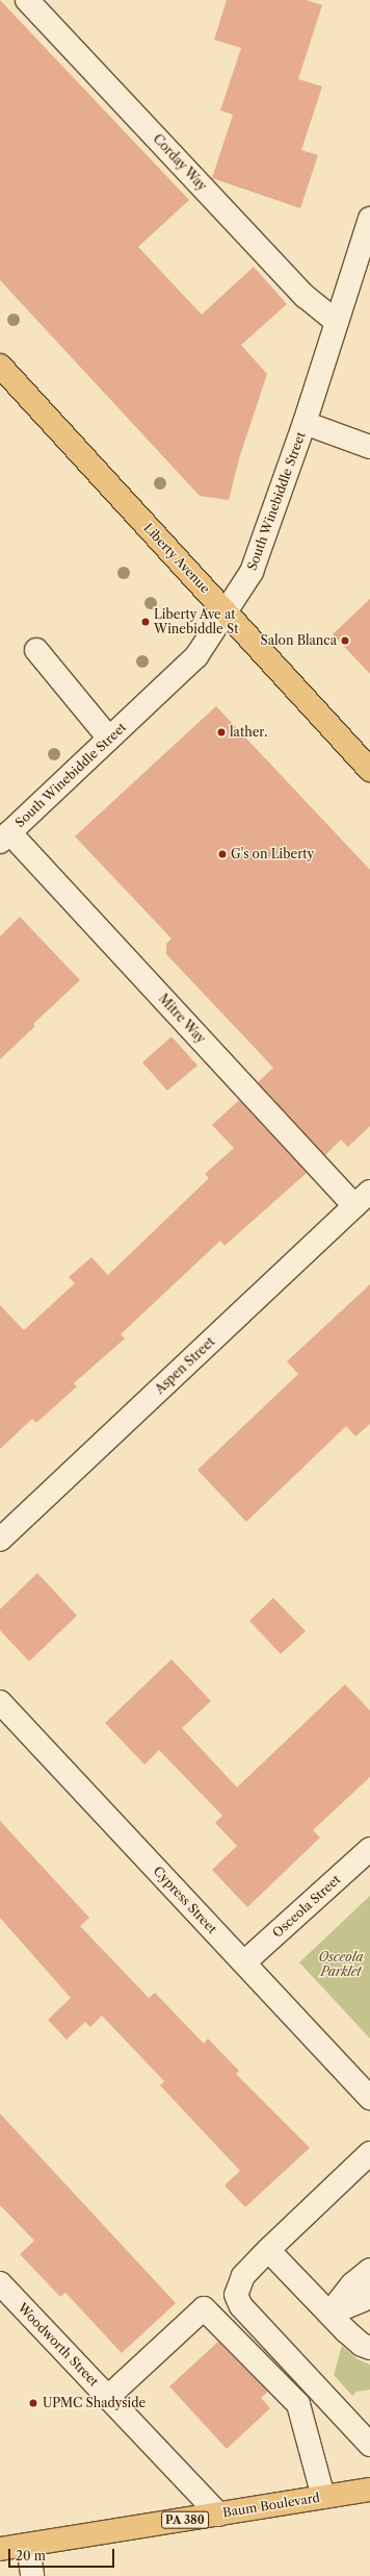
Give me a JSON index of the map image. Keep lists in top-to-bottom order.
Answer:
{
  "streets": {
    "main road": ["Liberty Avenue", "Baum Boulevard", "PA 380"],
    "street": [
      "Corday Way",
      "South Winebiddle Street",
      "Mitre Way",
      "Aspen Street",
      "Cypress Street",
      "Osceola Street",
      "Woodworth Street"
    ]
  },
  "crossings": [
    ["Corday Way", "South Winebiddle Street"],
    ["South Winebiddle Street", "Liberty Avenue"],
    ["South Winebiddle Street", "Mitre Way"],
    ["Mitre Way", "Aspen Street"],
    ["Cypress Street", "Osceola Street"],
    ["Woodworth Street", "Baum Boulevard"]
  ],
  "parks": ["Osceola Parklet"],
  "places": [
    "Liberty Ave at Winebiddle St",
    "Salon Blanca",
    "lather.",
    "G's on Liberty",
    "UPMC Shadyside"
  ],
  "scale_bar": "20 m"
}
